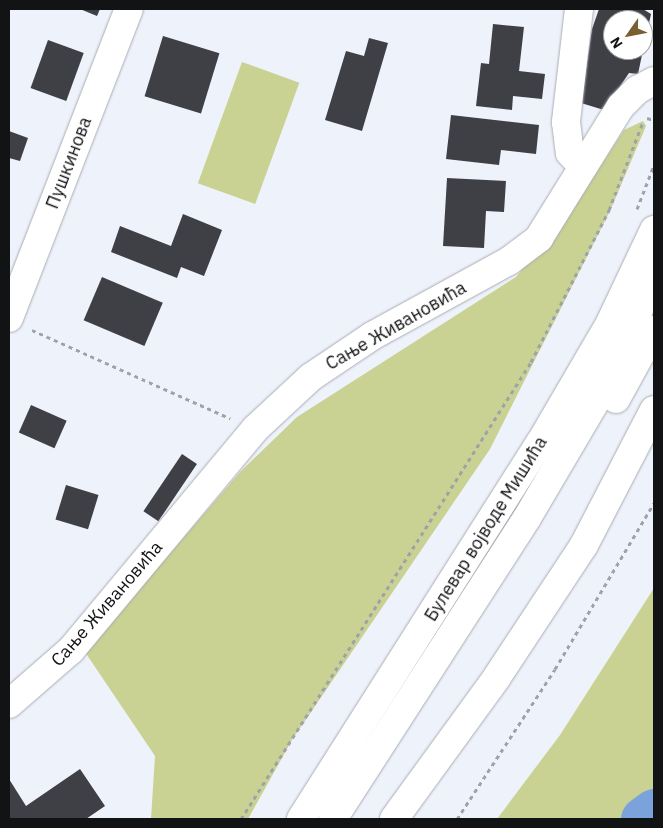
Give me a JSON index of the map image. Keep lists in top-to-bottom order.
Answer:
{
  "streets": {
    "main road": ["Пушкинова", "Сање Живановића", "Булевар војводе Мишића"]
  },
  "north": "bottom left"
}
